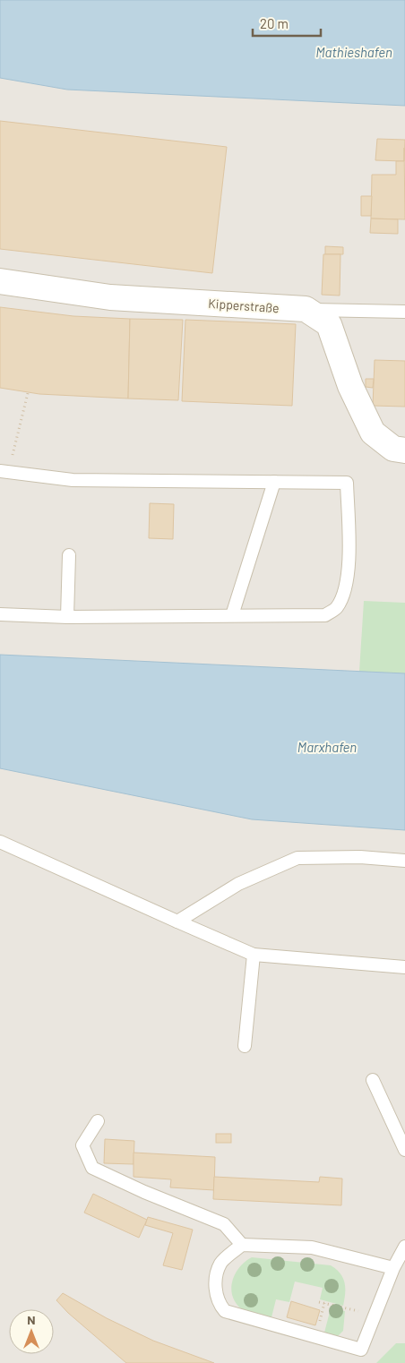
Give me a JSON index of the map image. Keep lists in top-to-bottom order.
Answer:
{
  "streets": {
    "street": ["Kipperstraße"]
  },
  "water": ["Mathieshafen", "Marxhafen"],
  "scale_bar": "20 m",
  "north": "top"
}
